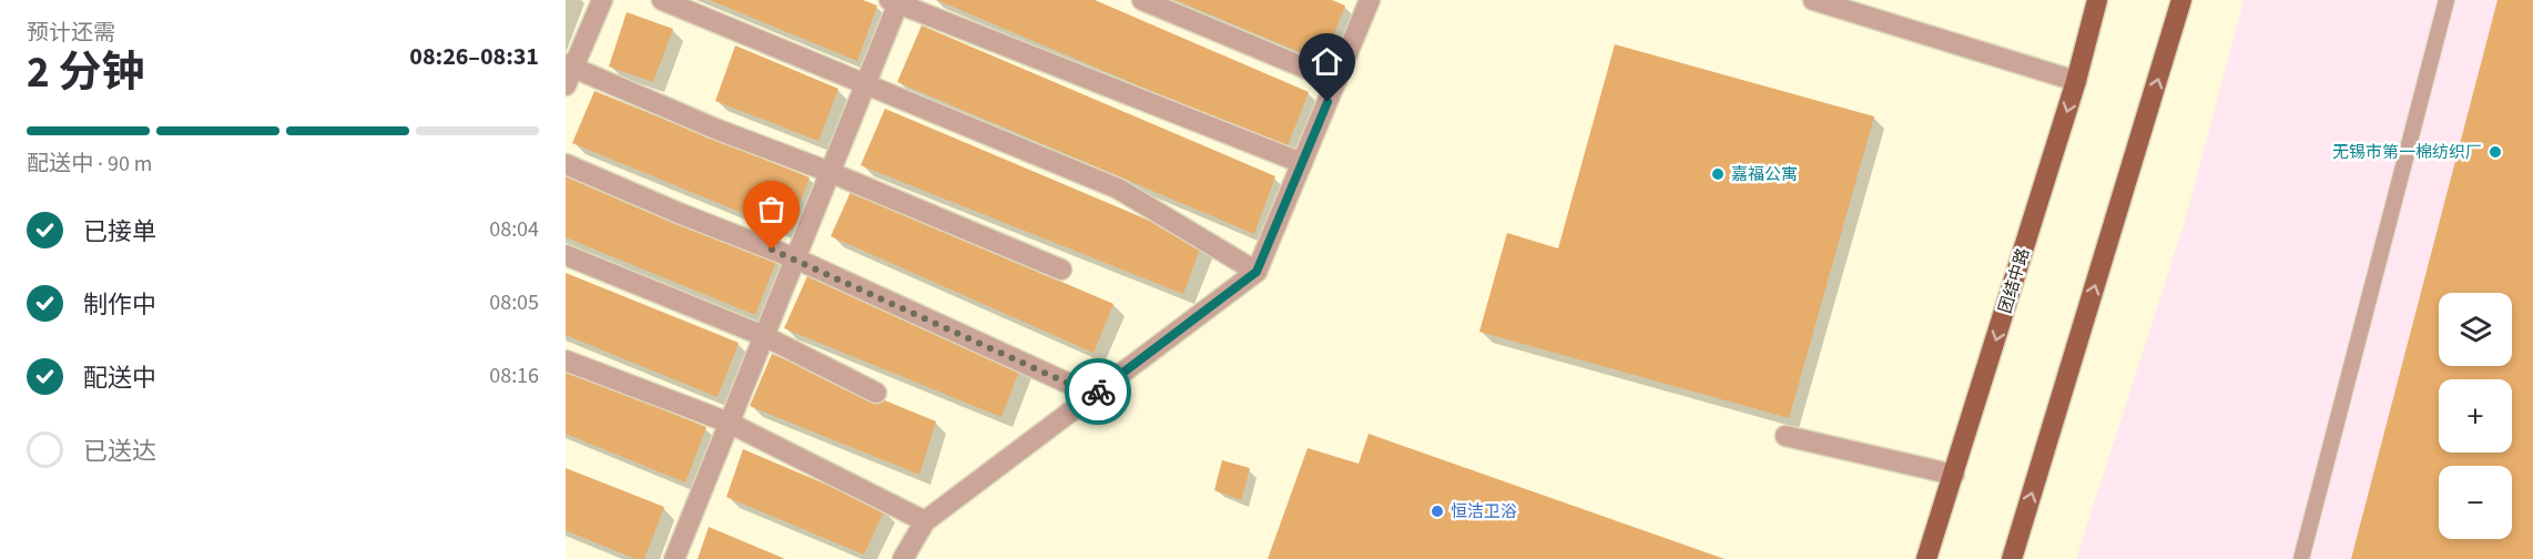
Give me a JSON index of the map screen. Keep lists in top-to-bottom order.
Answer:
{
  "streets": {
    "main road": ["团结中路"]
  },
  "places": ["无锡市第一棉纺织厂", "嘉福公寓", "恒洁卫浴"],
  "page": {
    "heading": ["2 分钟", "预计还需", "08:26–08:31"],
    "bar": "配送中 · 90 m",
    "list": [
      ["已接单", "08:04"],
      ["制作中", "08:05"],
      ["配送中", "08:16"],
      "已送达"
    ],
    "map_buttons": ["+", "−"]
  }
}
